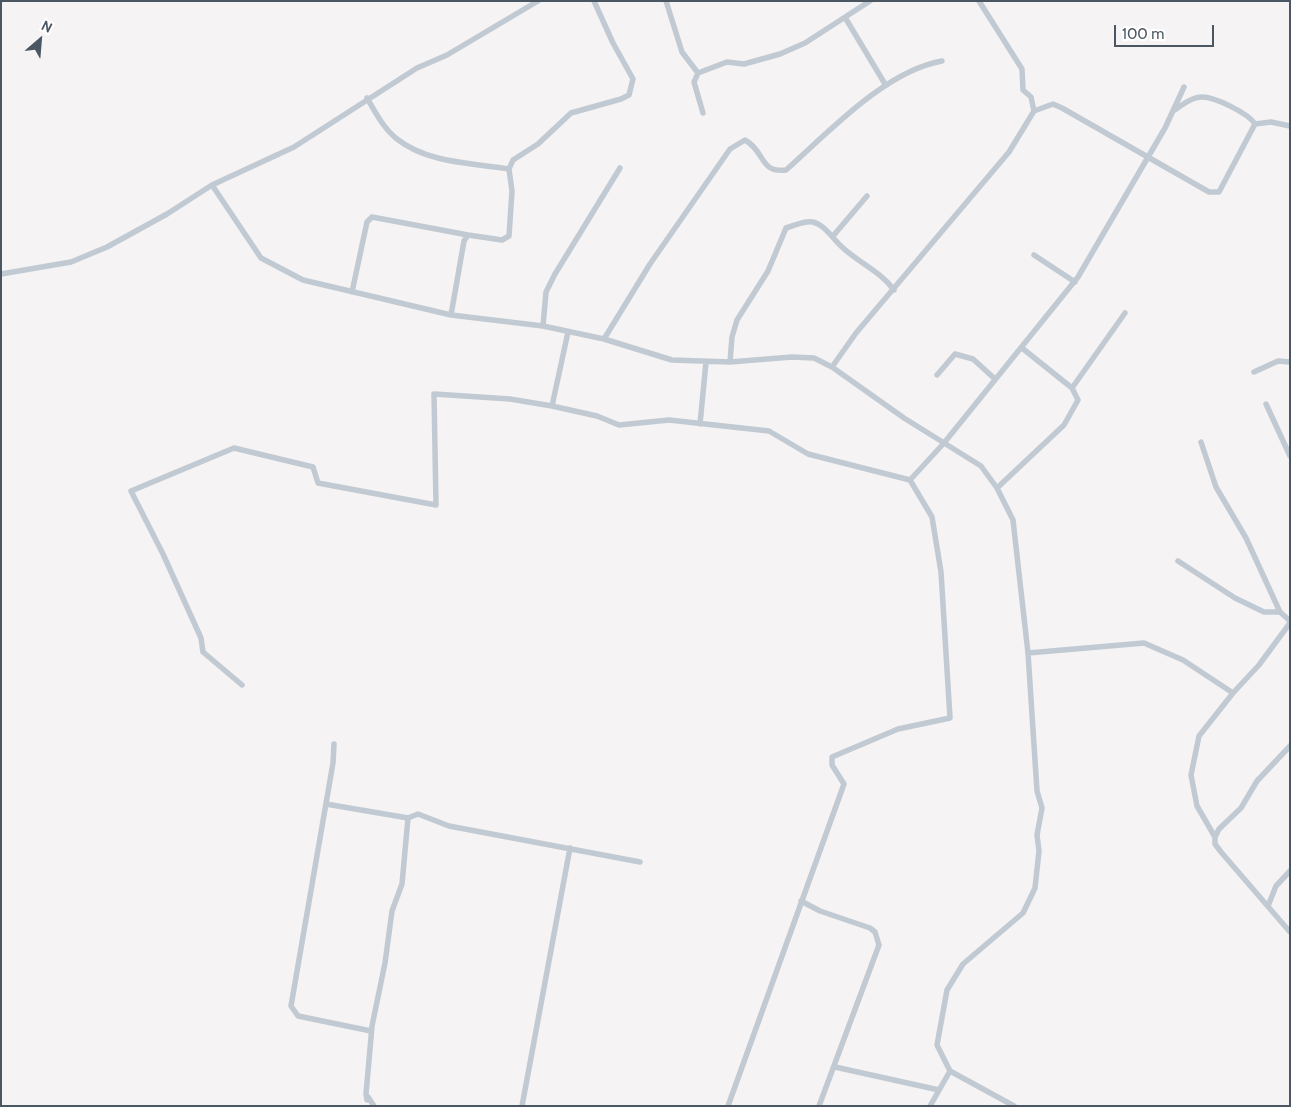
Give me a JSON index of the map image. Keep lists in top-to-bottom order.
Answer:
{
  "scale_bar": "100 m",
  "north": "top right"
}
